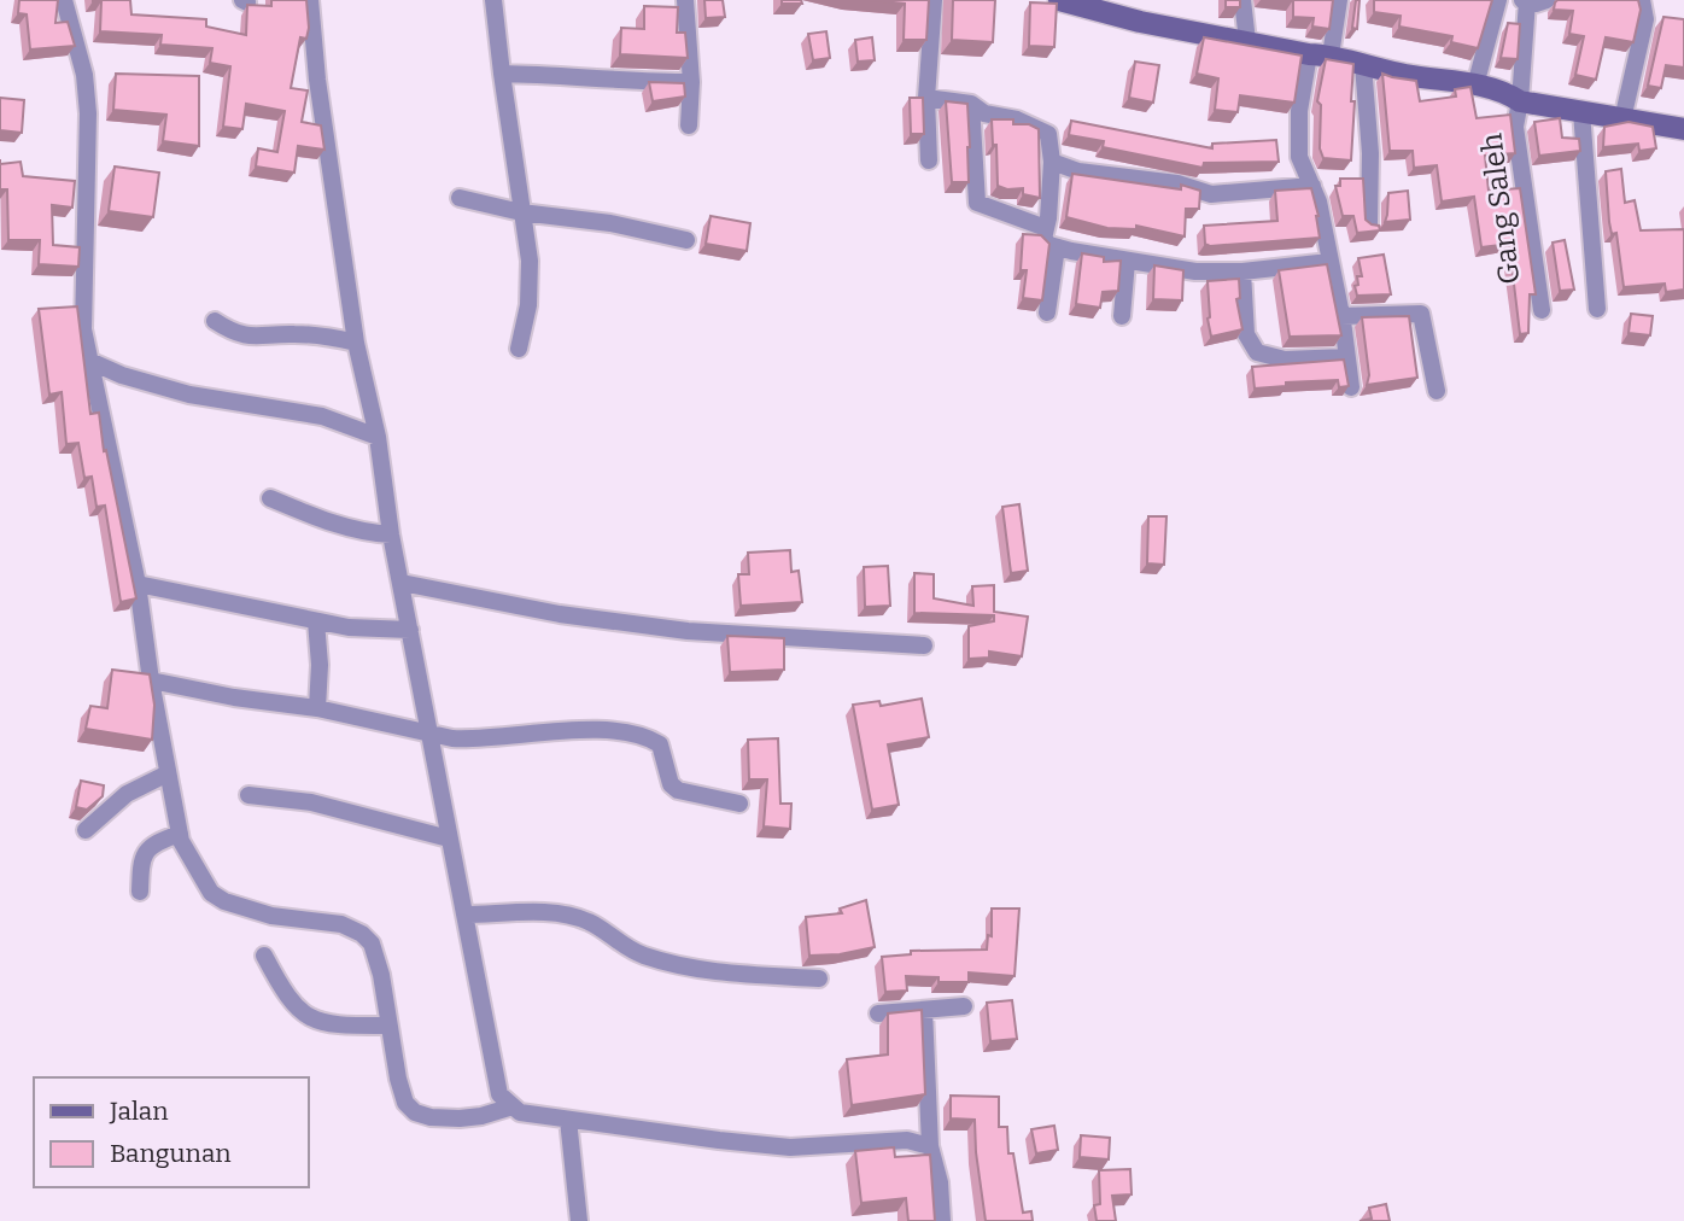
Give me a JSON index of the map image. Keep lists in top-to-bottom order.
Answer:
{
  "streets": {
    "street": ["Gang Saleh"]
  },
  "legend": ["Jalan", "Bangunan"]
}
